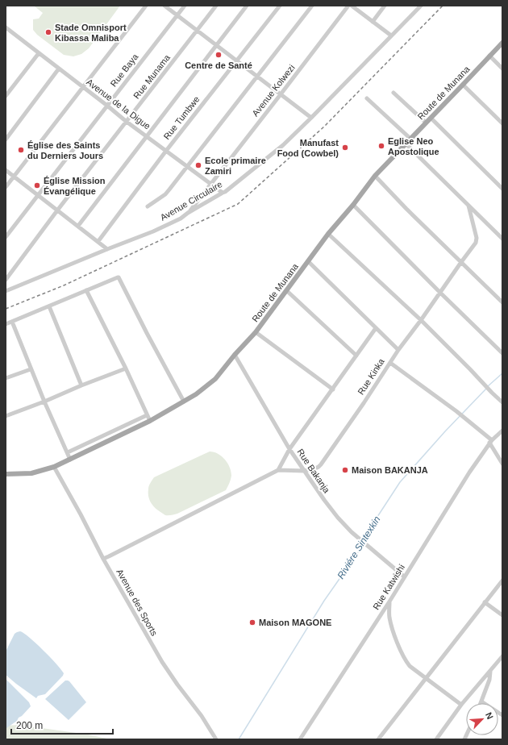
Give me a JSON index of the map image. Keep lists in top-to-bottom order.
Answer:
{
  "streets": {
    "main road": ["Route de Munana"],
    "street": [
      "Rue Baya",
      "Rue Munama",
      "Avenue Kolwezi",
      "Avenue de la Digue",
      "Rue Tumbwe",
      "Avenue Circulaire",
      "Rue Kinka",
      "Rue Bakanja",
      "Rue Katwishi",
      "Avenue des Sports"
    ]
  },
  "crossings": [
    ["Rue Baya", "Avenue de la Digue"],
    ["Rue Munama", "Avenue de la Digue"],
    ["Avenue Kolwezi", "Avenue de la Digue"],
    ["Avenue Kolwezi", "Avenue Circulaire"],
    ["Route de Munana", "Rue Bakanja"],
    ["Route de Munana", "Avenue des Sports"],
    ["Avenue de la Digue", "Rue Tumbwe"],
    ["Avenue de la Digue", "Avenue Circulaire"],
    ["Rue Kinka", "Rue Bakanja"],
    ["Rue Bakanja", "Rue Katwishi"]
  ],
  "water": ["Riviére Sintexkin"],
  "places": [
    "Stade Omnisport Kibassa Maliba",
    "Centre de Santé",
    "Eglise Neo Apostolique",
    "Manufast Food (Cowbel)",
    "Église des Saints du Derniers Jours",
    "Ecole primaire Zamiri",
    "Église Mission Évangélique",
    "Maison BAKANJA",
    "Maison MAGONE"
  ],
  "scale_bar": "200 m",
  "north": "top right"
}
